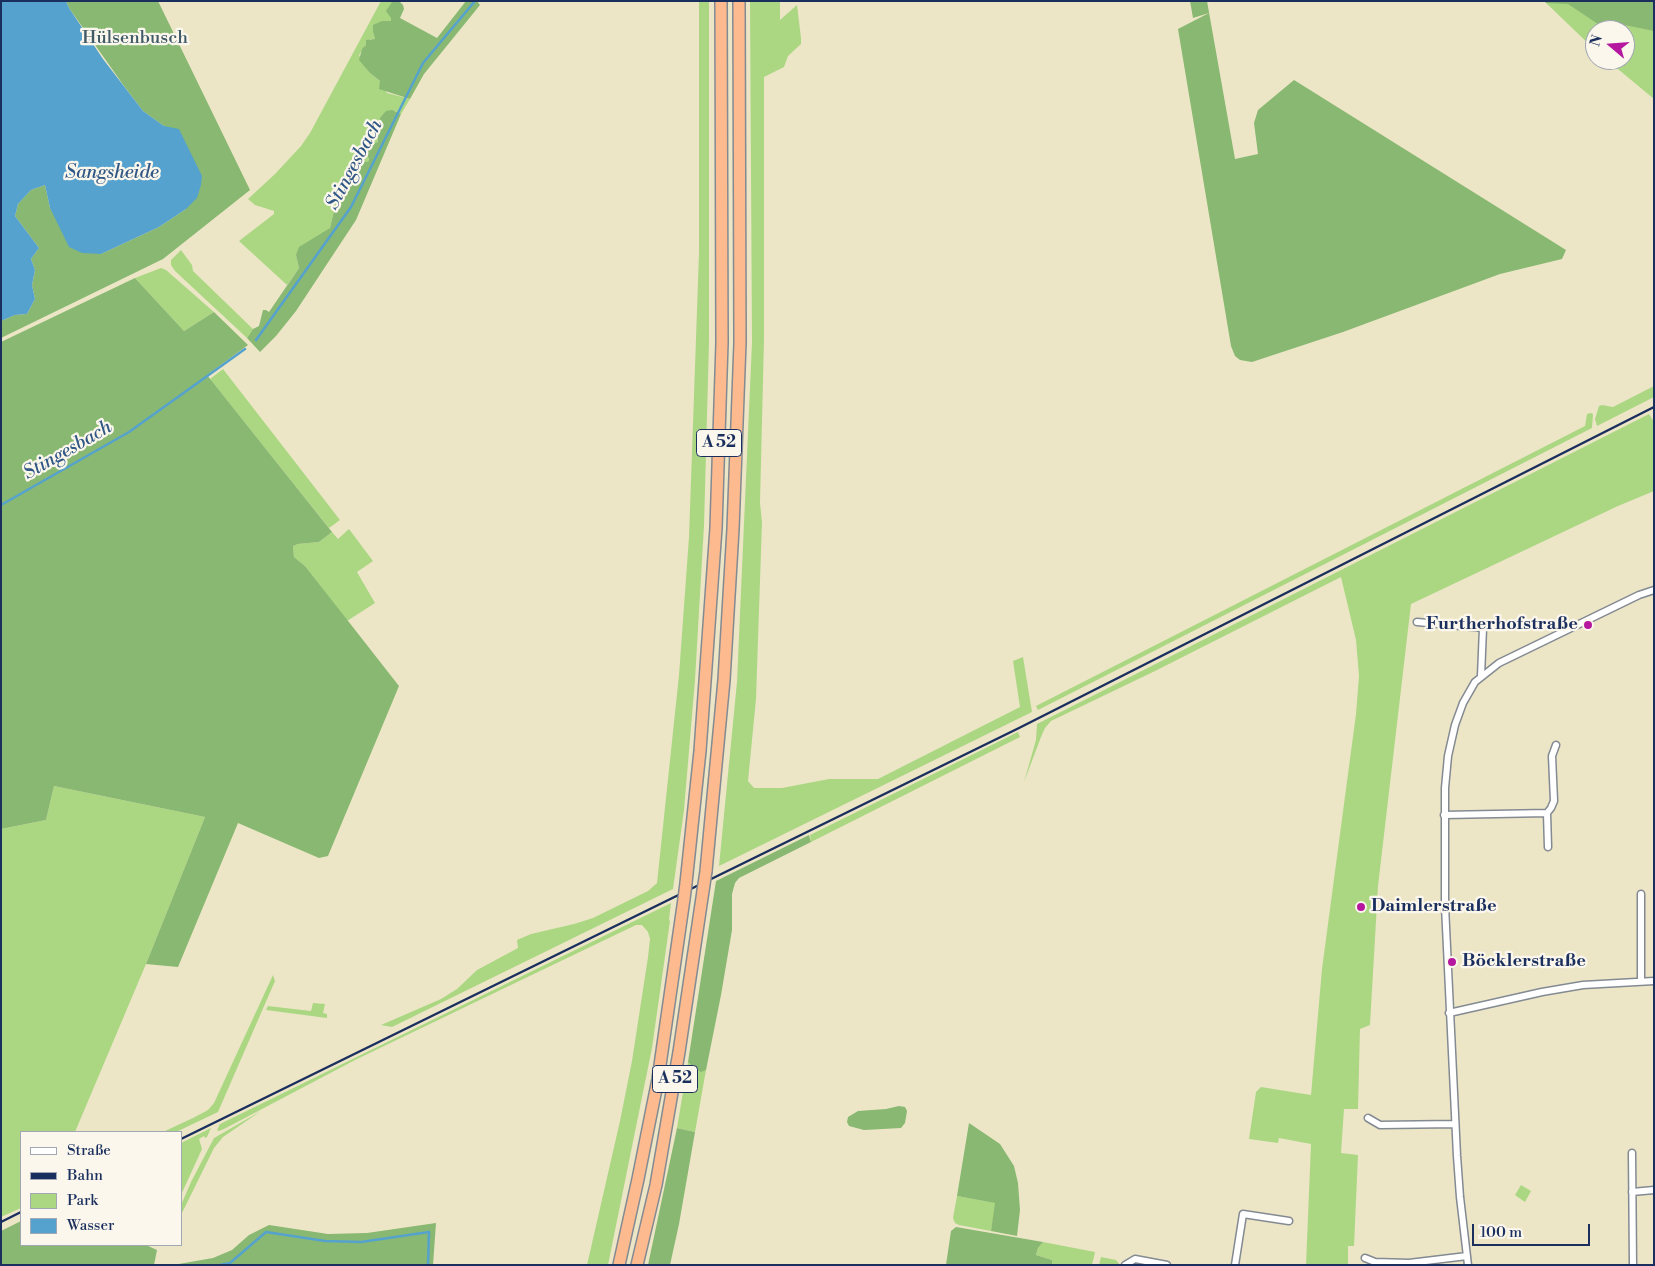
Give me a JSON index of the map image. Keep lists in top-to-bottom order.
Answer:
{
  "streets": {
    "highway": ["A 52"]
  },
  "water": ["Stingesbach", "Sangsheide"],
  "parks": ["Hülsenbusch"],
  "places": ["Furtherhofstraße", "Daimlerstraße", "Böcklerstraße"],
  "legend": [
    "Straße",
    "Bahn",
    "Park",
    "Wasser"
  ],
  "scale_bar": "100 m",
  "north": "left"
}
